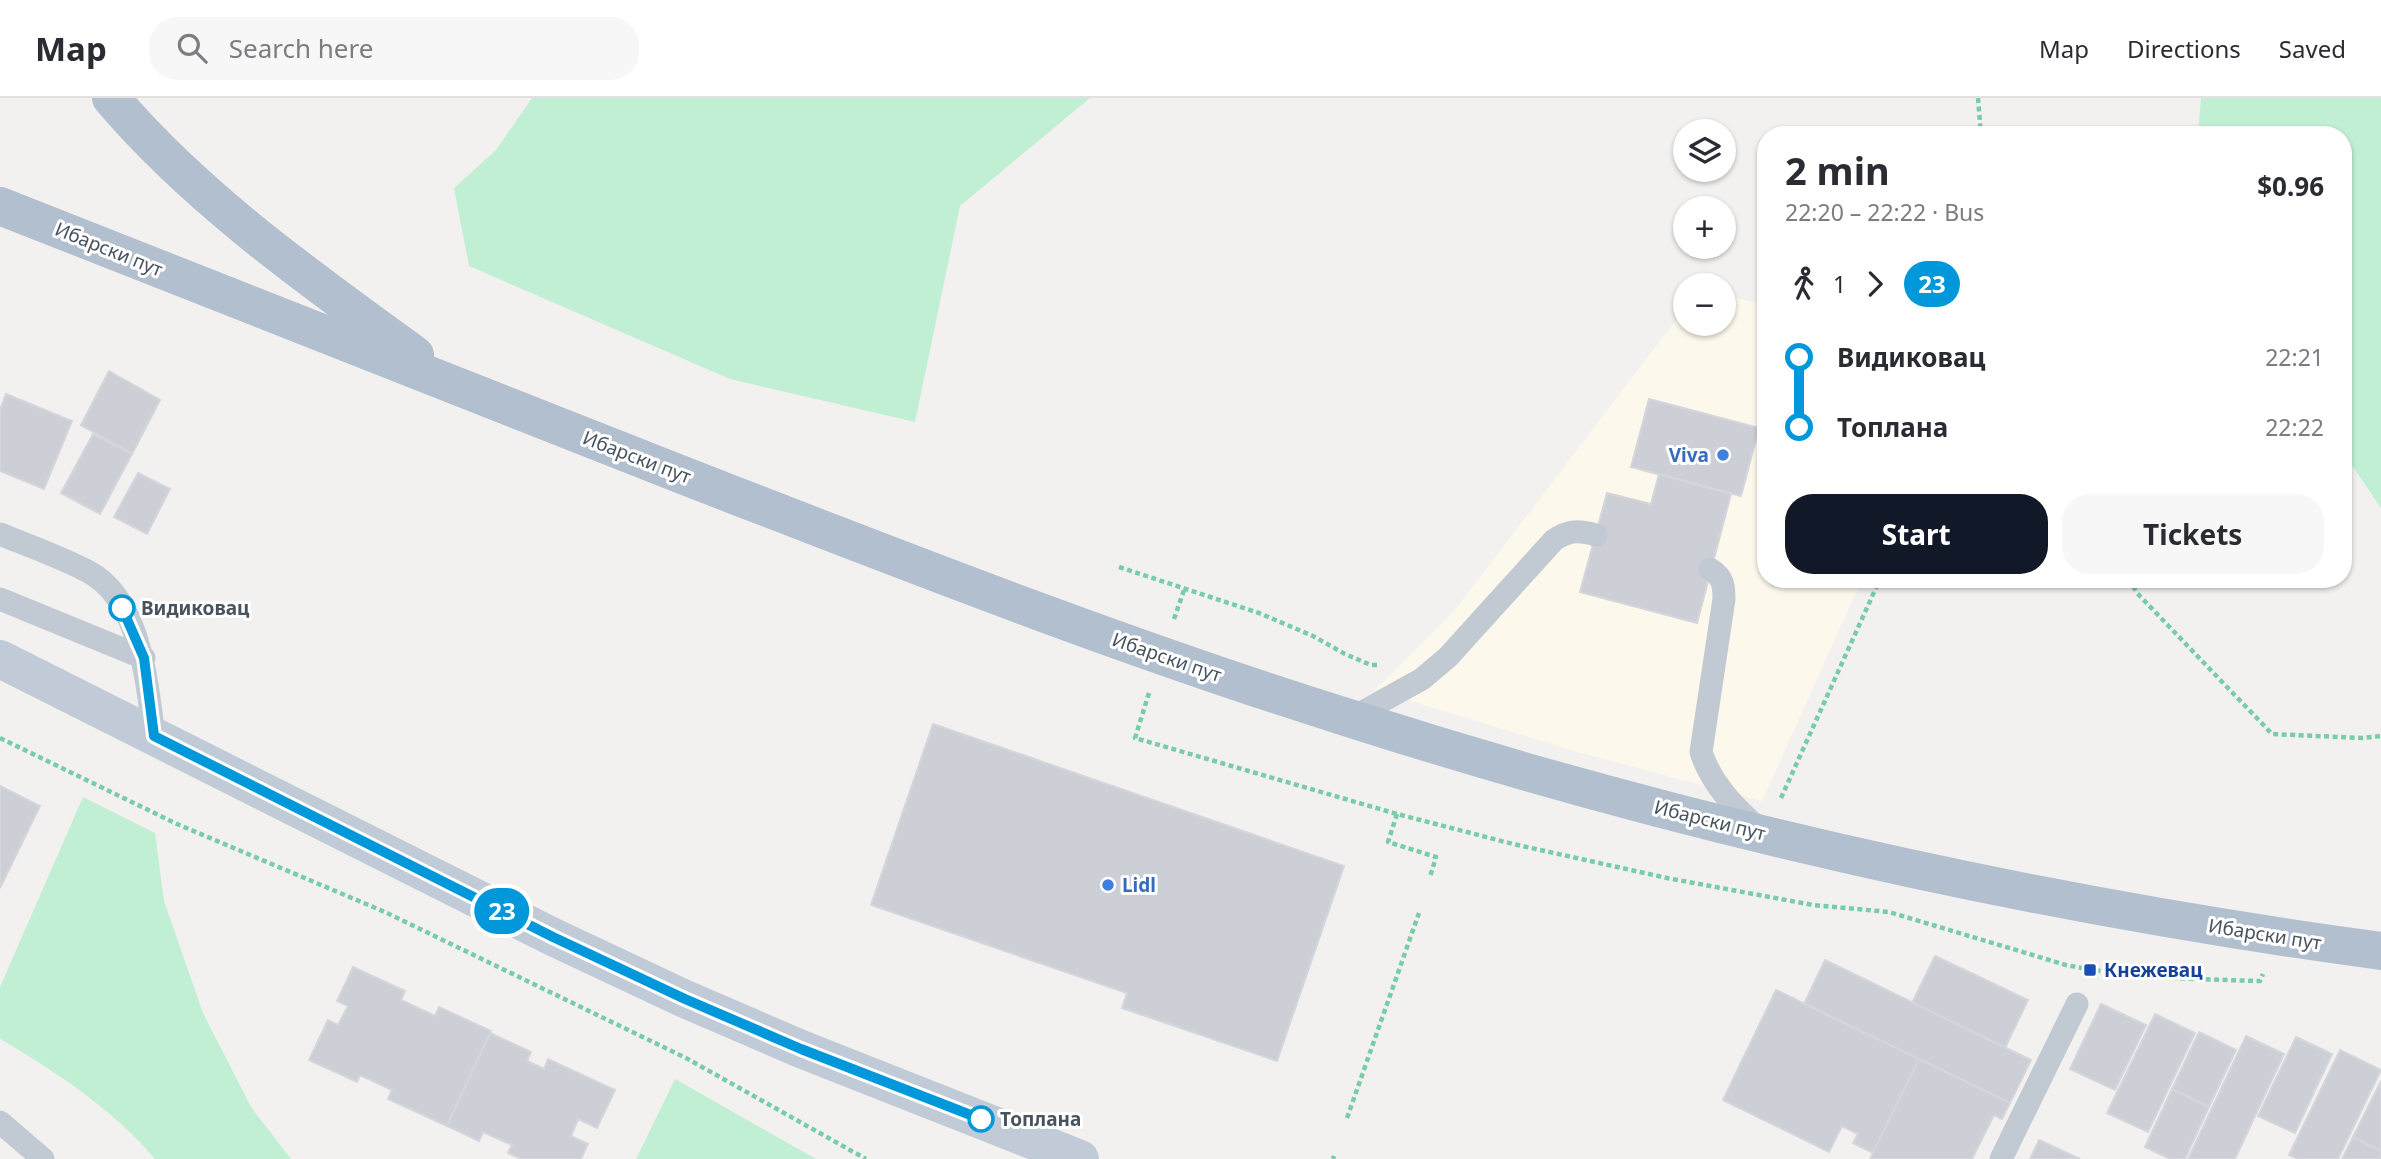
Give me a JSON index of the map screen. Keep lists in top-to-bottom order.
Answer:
{
  "streets": {
    "main road": ["Ибарски пут"]
  },
  "places": {
    "other": [
      "Viva",
      "Видиковац",
      "Lidl",
      "Топлана"
    ],
    "transit": ["Кнежевац"]
  },
  "lines": ["bus line 23"],
  "page": {
    "header": "Map",
    "search": "Search here",
    "nav": ["Map", "Directions", "Saved"],
    "on_map": "23",
    "map_buttons": ["+", "−"],
    "heading": ["2 min", "22:20 – 22:22 · Bus", "$0.96"],
    "legs": ["1", "23"],
    "list": [
      {
        "name": "Видиковац",
        "value": "22:21"
      },
      {
        "name": "Топлана",
        "value": "22:22"
      }
    ],
    "buttons": ["Start", "Tickets"]
  }
}
